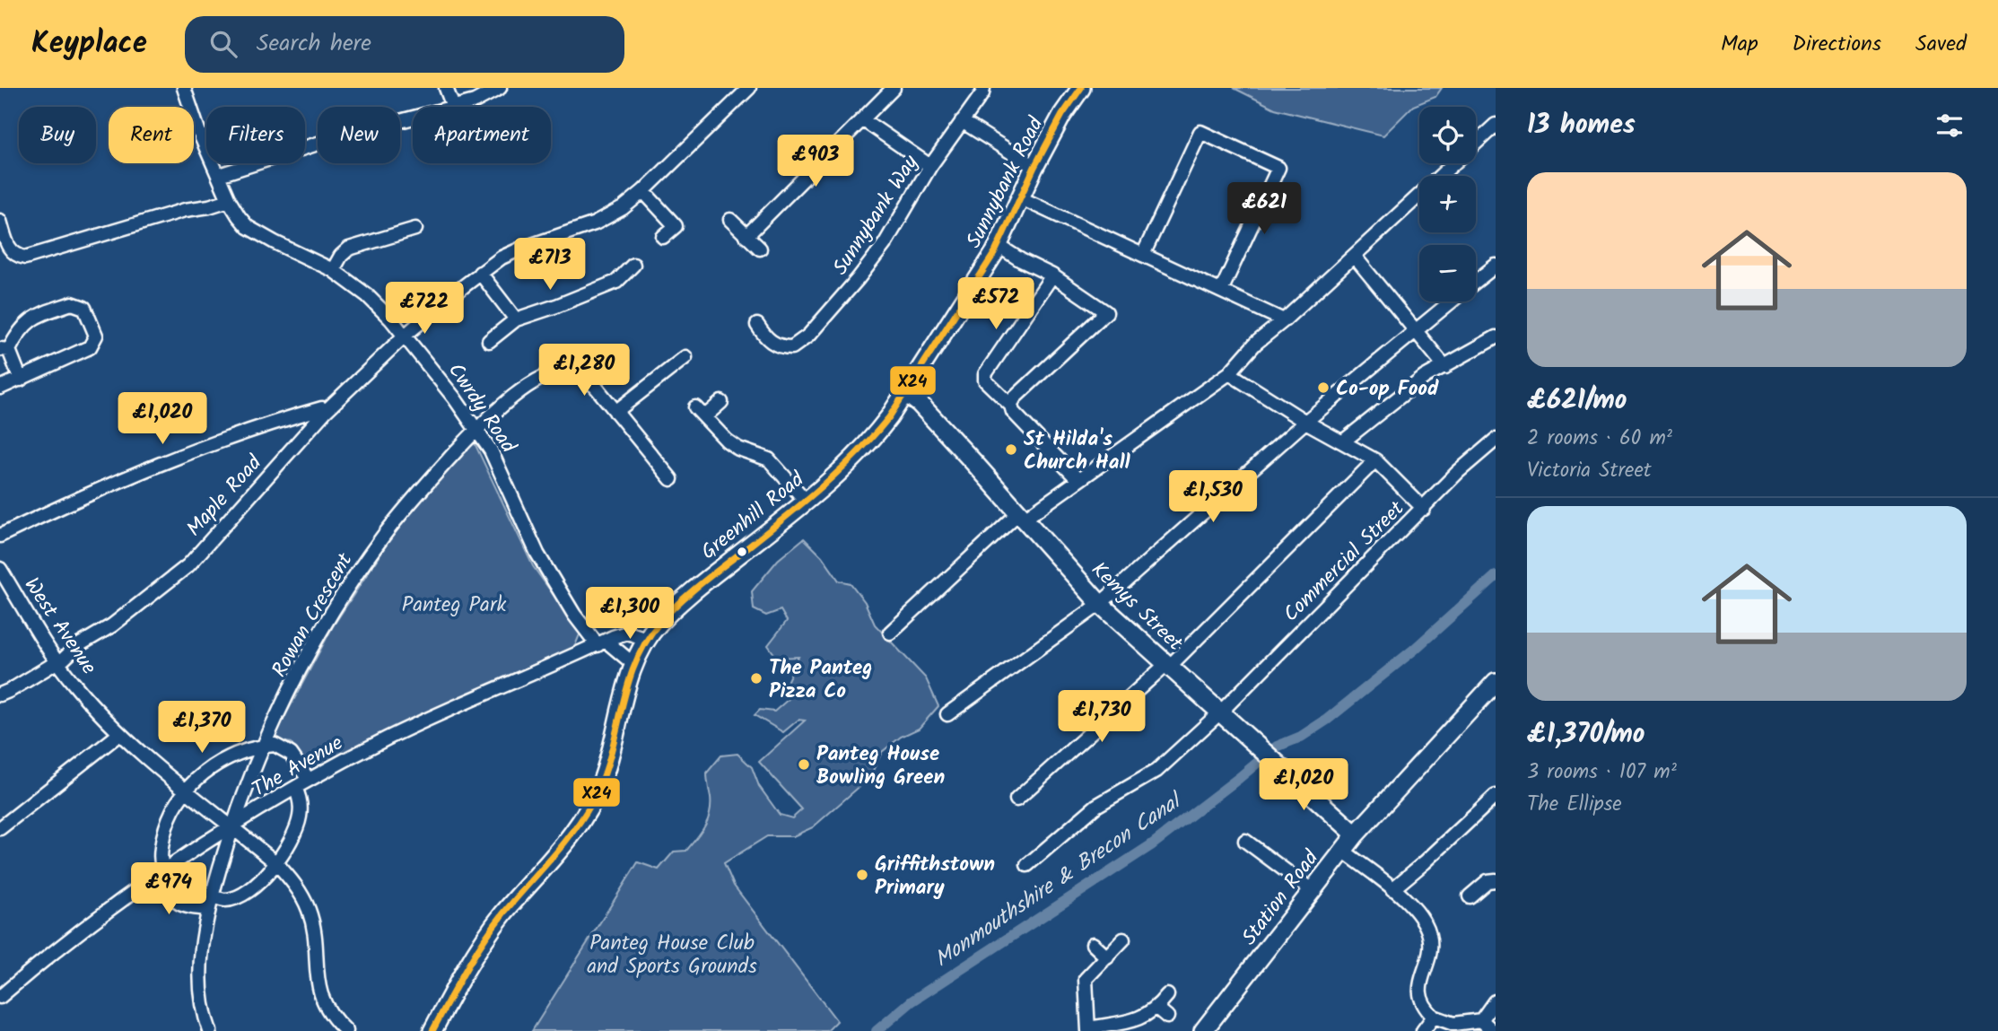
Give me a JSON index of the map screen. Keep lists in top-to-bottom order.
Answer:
{
  "streets": {
    "street": [
      "Sunnybank Road",
      "Sunnybank Way",
      "Cwrdy Road",
      "Maple Road",
      "Greenhill Road",
      "Commercial Street",
      "Kemys Street",
      "Rowan Crescent",
      "West Avenue",
      "The Avenue",
      "Station Road"
    ]
  },
  "crossings": [
    ["Sunnybank Road", "Greenhill Road"],
    ["Sunnybank Road", "Kemys Street"],
    ["Cwrdy Road", "Maple Road"],
    ["Cwrdy Road", "Greenhill Road"],
    ["Cwrdy Road", "Rowan Crescent"],
    ["Cwrdy Road", "The Avenue"],
    ["Maple Road", "West Avenue"],
    ["Greenhill Road", "Kemys Street"],
    ["Greenhill Road", "The Avenue"],
    ["Commercial Street", "Kemys Street"],
    ["Kemys Street", "Station Road"],
    ["Rowan Crescent", "West Avenue"],
    ["Rowan Crescent", "The Avenue"],
    ["West Avenue", "The Avenue"]
  ],
  "water": ["Monmouthshire & Brecon Canal"],
  "parks": ["Panteg Park", "Panteg House Club and Sports Grounds"],
  "places": [
    "Co-op Food",
    "St Hilda's Church Hall",
    "The Panteg Pizza Co",
    "Panteg House Bowling Green",
    "Griffithstown Primary"
  ],
  "lines": ["transit line X24"],
  "page": {
    "header": "Keyplace",
    "search": "Search here",
    "nav": ["Map", "Directions", "Saved"],
    "heading": "13 homes",
    "map_buttons": ["+", "−"],
    "chip": [
      "Buy",
      "Rent",
      "Filters",
      "New",
      "Apartment"
    ],
    "price": [
      "£903",
      "£621",
      "£713",
      "£572",
      "£722",
      "£1,280",
      "£1,020",
      "£1,530",
      "£1,300",
      "£1,730",
      "£1,370",
      "£1,020",
      "£974"
    ],
    "list": [
      {
        "name": "£621/mo",
        "note": "2 rooms · 60 m² · Victoria Street"
      },
      {
        "name": "£1,370/mo",
        "note": "3 rooms · 107 m² · The Ellipse"
      }
    ]
  }
}
